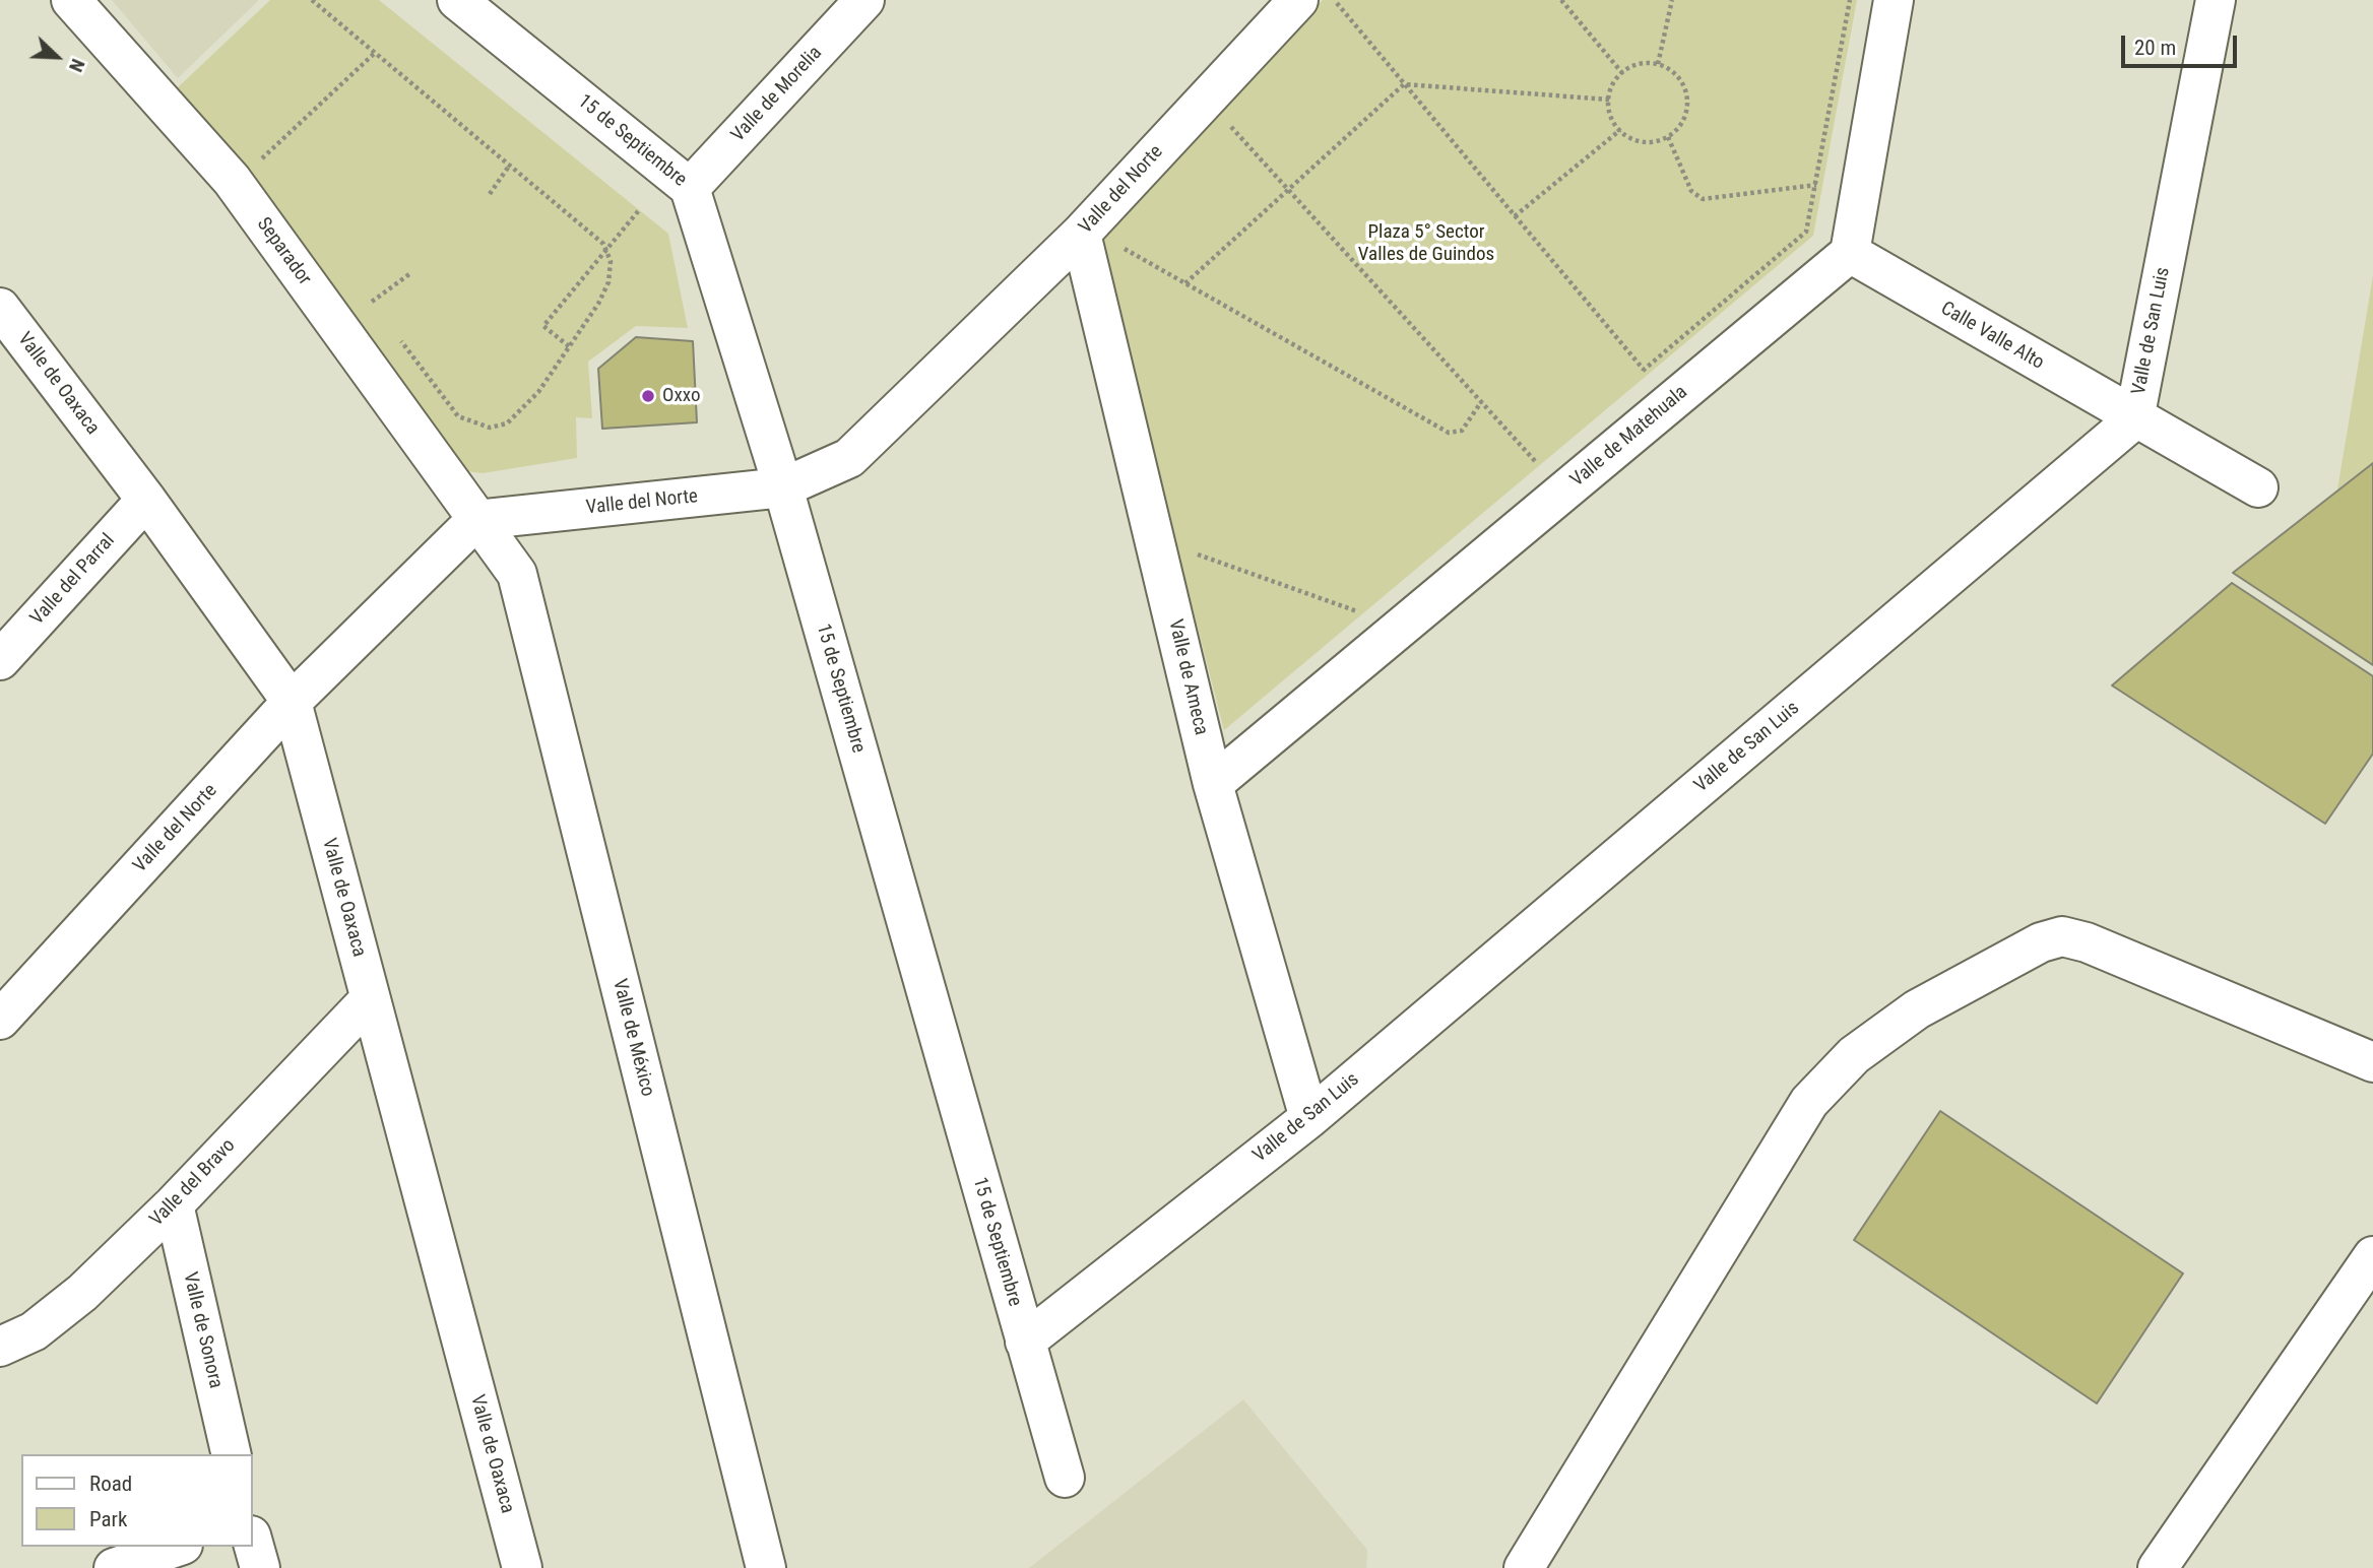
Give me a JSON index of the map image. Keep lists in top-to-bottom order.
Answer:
{
  "streets": {
    "street": [
      "Valle de Morelia",
      "15 de Septiembre",
      "Valle del Norte",
      "Separador",
      "Valle de San Luis",
      "Calle Valle Alto",
      "Valle de Oaxaca",
      "Valle de Matehuala",
      "Valle del Parral",
      "Valle de Ameca",
      "Valle de México",
      "Valle del Bravo",
      "Valle de Sonora"
    ]
  },
  "crossings": [
    ["Valle de Morelia", "15 de Septiembre"],
    ["15 de Septiembre", "Valle del Norte"],
    ["15 de Septiembre", "Valle de San Luis"],
    ["Valle del Norte", "Separador"],
    ["Valle del Norte", "Valle de Oaxaca"],
    ["Valle del Norte", "Valle de Ameca"],
    ["Valle del Norte", "Valle de México"],
    ["Separador", "Valle de México"],
    ["Valle de San Luis", "Calle Valle Alto"],
    ["Valle de San Luis", "Valle de Ameca"],
    ["Calle Valle Alto", "Valle de Matehuala"],
    ["Valle de Oaxaca", "Valle del Parral"],
    ["Valle de Oaxaca", "Valle del Bravo"],
    ["Valle de Matehuala", "Valle de Ameca"],
    ["Valle del Bravo", "Valle de Sonora"]
  ],
  "parks": ["Plaza 5° Sector Valles de Guindos"],
  "places": ["Oxxo"],
  "legend": ["Road", "Park"],
  "scale_bar": "20 m",
  "north": "bottom right"
}
